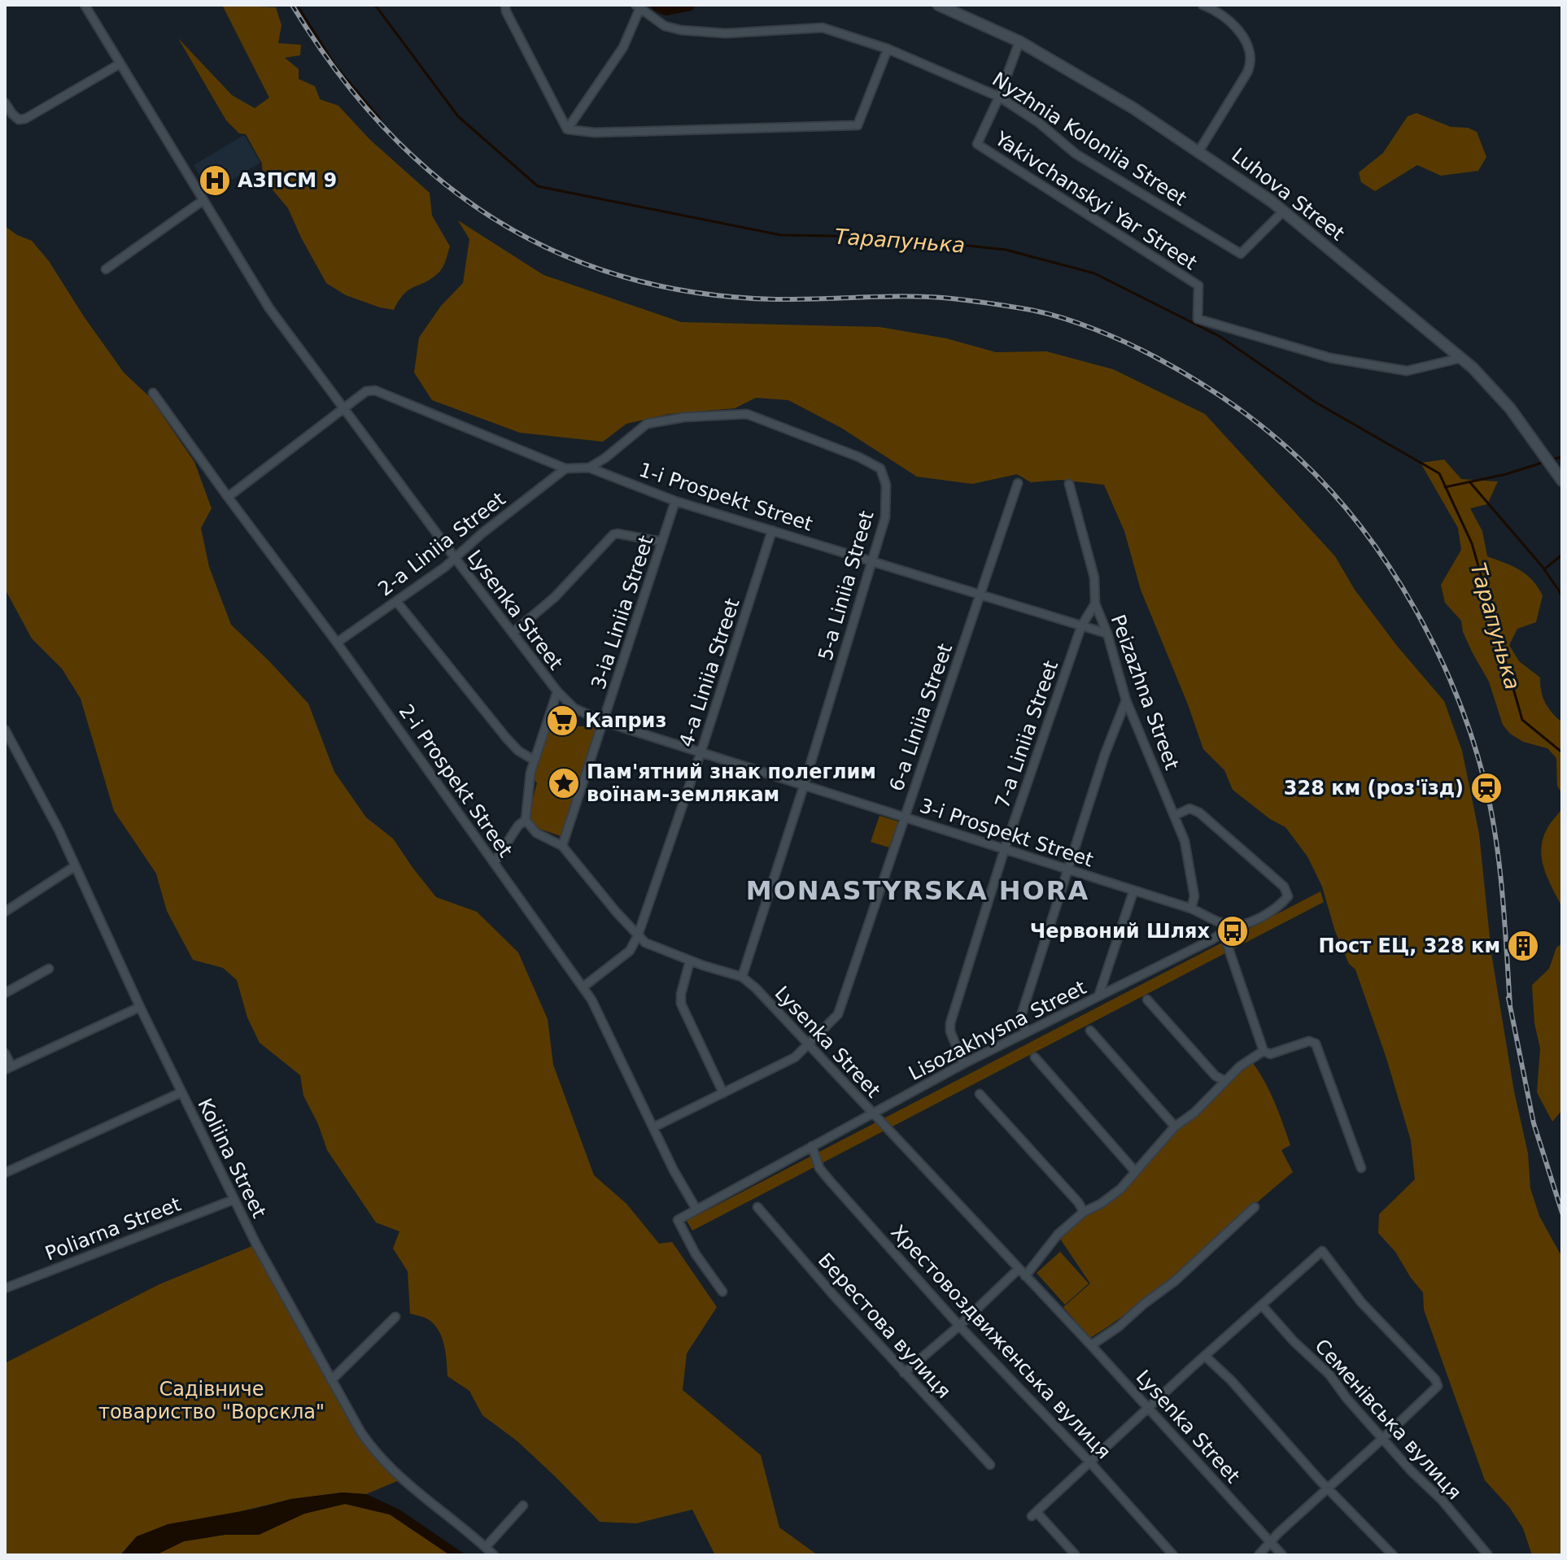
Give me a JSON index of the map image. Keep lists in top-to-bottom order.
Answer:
{
  "streets": {
    "street": [
      "Nyzhnia Koloniia Street",
      "Luhova Street",
      "Yakivchanskyi Yar Street",
      "1-i Prospekt Street",
      "2-a Liniia Street",
      "5-a Liniia Street",
      "Lysenka Street",
      "3-ia Liniia Street",
      "4-a Liniia Street",
      "Peizazhna Street",
      "6-a Liniia Street",
      "7-a Liniia Street",
      "2-i Prospekt Street",
      "3-i Prospekt Street",
      "Lisozakhysna Street",
      "Koliina Street",
      "Poliarna Street",
      "Берестова вулиця",
      "Хрестовоздвиженська вулиця",
      "Семенівська вулиця"
    ]
  },
  "crossings": [
    ["Nyzhnia Koloniia Street", "Luhova Street"],
    ["Nyzhnia Koloniia Street", "Yakivchanskyi Yar Street"],
    ["Luhova Street", "Yakivchanskyi Yar Street"],
    ["1-i Prospekt Street", "2-a Liniia Street"],
    ["1-i Prospekt Street", "5-a Liniia Street"],
    ["1-i Prospekt Street", "Lysenka Street"],
    ["1-i Prospekt Street", "3-ia Liniia Street"],
    ["1-i Prospekt Street", "4-a Liniia Street"],
    ["1-i Prospekt Street", "Peizazhna Street"],
    ["1-i Prospekt Street", "6-a Liniia Street"],
    ["1-i Prospekt Street", "7-a Liniia Street"],
    ["2-a Liniia Street", "Lysenka Street"],
    ["2-a Liniia Street", "2-i Prospekt Street"],
    ["5-a Liniia Street", "Lysenka Street"],
    ["5-a Liniia Street", "3-i Prospekt Street"],
    ["Lysenka Street", "3-ia Liniia Street"],
    ["Lysenka Street", "4-a Liniia Street"],
    ["Lysenka Street", "6-a Liniia Street"],
    ["Lysenka Street", "3-i Prospekt Street"],
    ["Lysenka Street", "Lisozakhysna Street"],
    ["3-ia Liniia Street", "3-i Prospekt Street"],
    ["4-a Liniia Street", "3-i Prospekt Street"],
    ["Peizazhna Street", "7-a Liniia Street"],
    ["Peizazhna Street", "3-i Prospekt Street"],
    ["Peizazhna Street", "Lisozakhysna Street"],
    ["6-a Liniia Street", "2-i Prospekt Street"],
    ["6-a Liniia Street", "3-i Prospekt Street"],
    ["7-a Liniia Street", "3-i Prospekt Street"],
    ["7-a Liniia Street", "Lisozakhysna Street"],
    ["2-i Prospekt Street", "Lisozakhysna Street"],
    ["3-i Prospekt Street", "Lisozakhysna Street"],
    ["Lisozakhysna Street", "Хрестовоздвиженська вулиця"],
    ["Koliina Street", "Poliarna Street"]
  ],
  "districts": ["MONASTYRSKA HORA"],
  "water": ["Тарапунька"],
  "parks": ["Садівниче товариство \"Ворскла\""],
  "places": {
    "hospital": ["АЗПСМ 9"],
    "supermarket": ["Каприз"],
    "place": ["Пам'ятний знак полеглим воїнам-землякам"],
    "station": ["328 км (роз'їзд)"],
    "bus stop": ["Червоний Шлях"],
    "building": ["Пост ЕЦ, 328 км"]
  }
}
